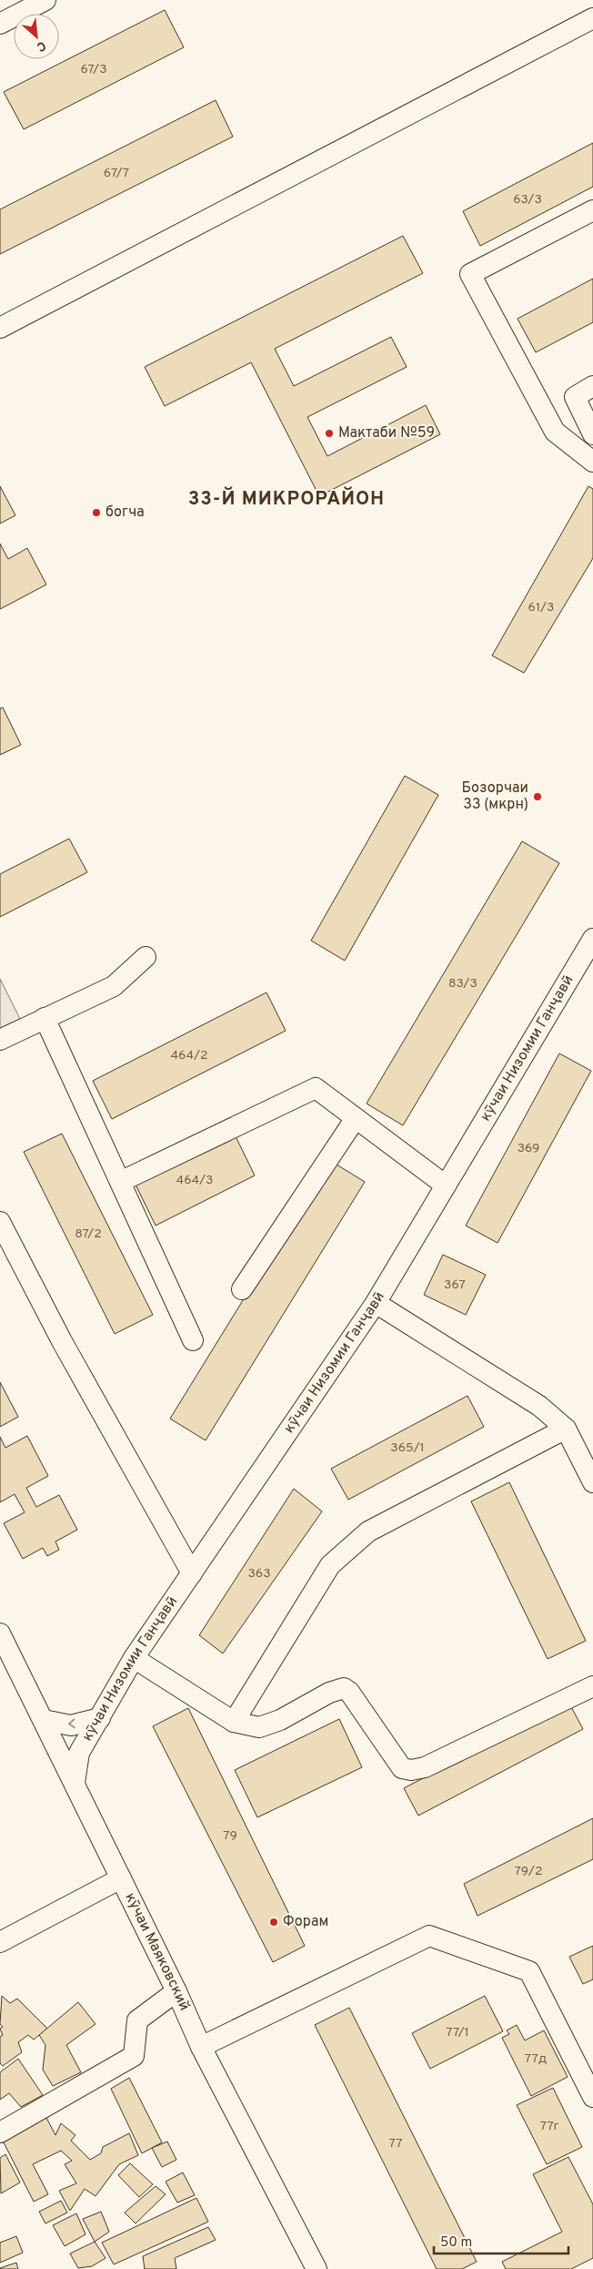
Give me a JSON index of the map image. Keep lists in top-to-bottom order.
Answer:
{
  "streets": {
    "street": ["кӯчаи Низомии Ганҷавӣ", "кӯчаи Маяковский"]
  },
  "crossings": [
    ["кӯчаи Низомии Ганҷавӣ", "кӯчаи Маяковский"]
  ],
  "districts": ["33-Й МИКРОРАЙОН"],
  "places": [
    "Мактаби №59",
    "богча",
    "Бозорчаи 33 (мкрн)",
    "Форам"
  ],
  "house_numbers": [
    "67/3",
    "67/7",
    "63/3",
    "61/3",
    "83/3",
    "464/2",
    "369",
    "464/3",
    "87/2",
    "367",
    "365/1",
    "363",
    "79",
    "79/2",
    "77/1",
    "77д",
    "77г",
    "77"
  ],
  "scale_bar": "50 m",
  "north": "bottom right"
}
